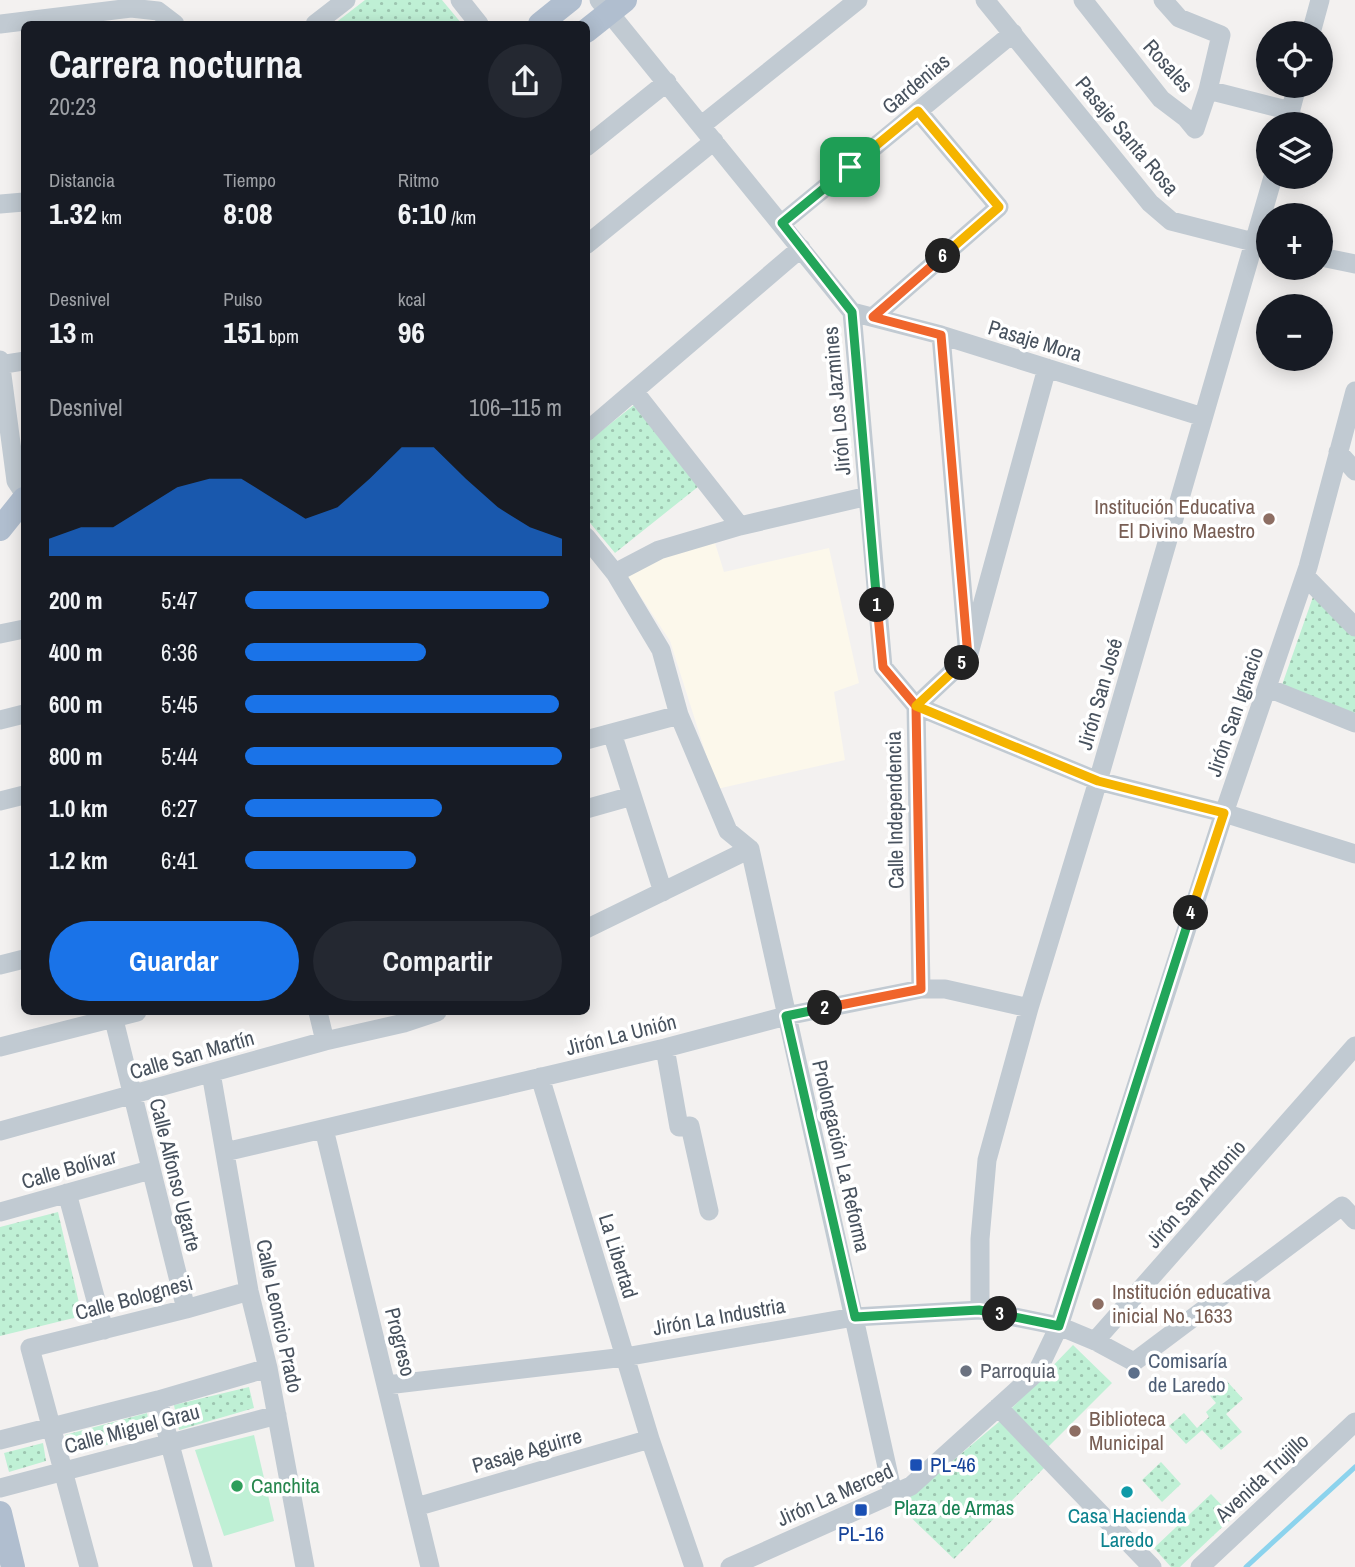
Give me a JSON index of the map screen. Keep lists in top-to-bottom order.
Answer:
{
  "streets": {
    "street": [
      "Rosales",
      "Gardenias",
      "Pasaje Santa Rosa",
      "Pasaje Mora",
      "Jirón Los Jazmines",
      "Jirón San José",
      "Jirón San Ignacio",
      "Calle Independencia",
      "Jirón La Unión",
      "Calle San Martín",
      "Prolongación La Reforma",
      "Calle Bolívar",
      "Calle Alfonso Ugarte",
      "Jirón San Antonio",
      "La Libertad",
      "Calle Bolognesi",
      "Calle Leoncio Prado",
      "Jirón La Industria",
      "Progreso",
      "Calle Miguel Grau",
      "Pasaje Aguirre",
      "Avenida Trujillo",
      "Jirón La Merced"
    ]
  },
  "crossings": [
    ["Gardenias", "Pasaje Santa Rosa"],
    ["Gardenias", "Jirón Los Jazmines"],
    ["Pasaje Mora", "Jirón Los Jazmines"],
    ["Pasaje Mora", "Jirón San José"],
    ["Jirón Los Jazmines", "Calle Independencia"],
    ["Jirón San José", "Jirón La Unión"],
    ["Jirón San José", "Jirón La Industria"],
    ["Jirón San Ignacio", "Jirón La Industria"],
    ["Jirón San Ignacio", "Jirón La Merced"],
    ["Calle Independencia", "Jirón La Unión"],
    ["Jirón La Unión", "Prolongación La Reforma"],
    ["Jirón La Unión", "La Libertad"],
    ["Jirón La Unión", "Calle Leoncio Prado"],
    ["Jirón La Unión", "Progreso"],
    ["Calle San Martín", "Calle Alfonso Ugarte"],
    ["Calle San Martín", "Calle Leoncio Prado"],
    ["Prolongación La Reforma", "Jirón La Industria"],
    ["Prolongación La Reforma", "Jirón La Merced"],
    ["Calle Bolívar", "Calle Alfonso Ugarte"],
    ["Calle Alfonso Ugarte", "Calle Bolognesi"],
    ["La Libertad", "Jirón La Industria"],
    ["La Libertad", "Pasaje Aguirre"],
    ["Calle Bolognesi", "Calle Leoncio Prado"],
    ["Calle Bolognesi", "Calle Miguel Grau"],
    ["Calle Leoncio Prado", "Calle Miguel Grau"],
    ["Jirón La Industria", "Progreso"],
    ["Jirón La Industria", "Jirón La Merced"],
    ["Progreso", "Pasaje Aguirre"]
  ],
  "parks": ["Plaza de Armas"],
  "places": {
    "other": [
      "Institución Educativa El Divino Maestro",
      "Institución educativa inicial No. 1633",
      "Parroquia",
      "Comisaría de Laredo",
      "Biblioteca Municipal",
      "Canchita",
      "Casa Hacienda Laredo"
    ],
    "transit": ["PL-46", "PL-16"]
  },
  "page": {
    "map_buttons": ["+", "−"],
    "heading": ["Carrera nocturna", "20:23"],
    "stats": [
      ["Distancia", "1.32 km"],
      ["Tiempo", "8:08"],
      ["Ritmo", "6:10 /km"],
      ["Desnivel", "13 m"],
      ["Pulso", "151 bpm"],
      ["kcal", "96"]
    ],
    "pins": [
      "6",
      "1",
      "5",
      "4",
      "2",
      "3"
    ],
    "chart": ["Desnivel", "106–115 m"],
    "list": [
      {
        "name": "200 m",
        "note": "5:47"
      },
      {
        "name": "400 m",
        "note": "6:36"
      },
      {
        "name": "600 m",
        "note": "5:45"
      },
      {
        "name": "800 m",
        "note": "5:44"
      },
      {
        "name": "1.0 km",
        "note": "6:27"
      },
      {
        "name": "1.2 km",
        "note": "6:41"
      }
    ],
    "buttons": ["Guardar", "Compartir"]
  }
}
